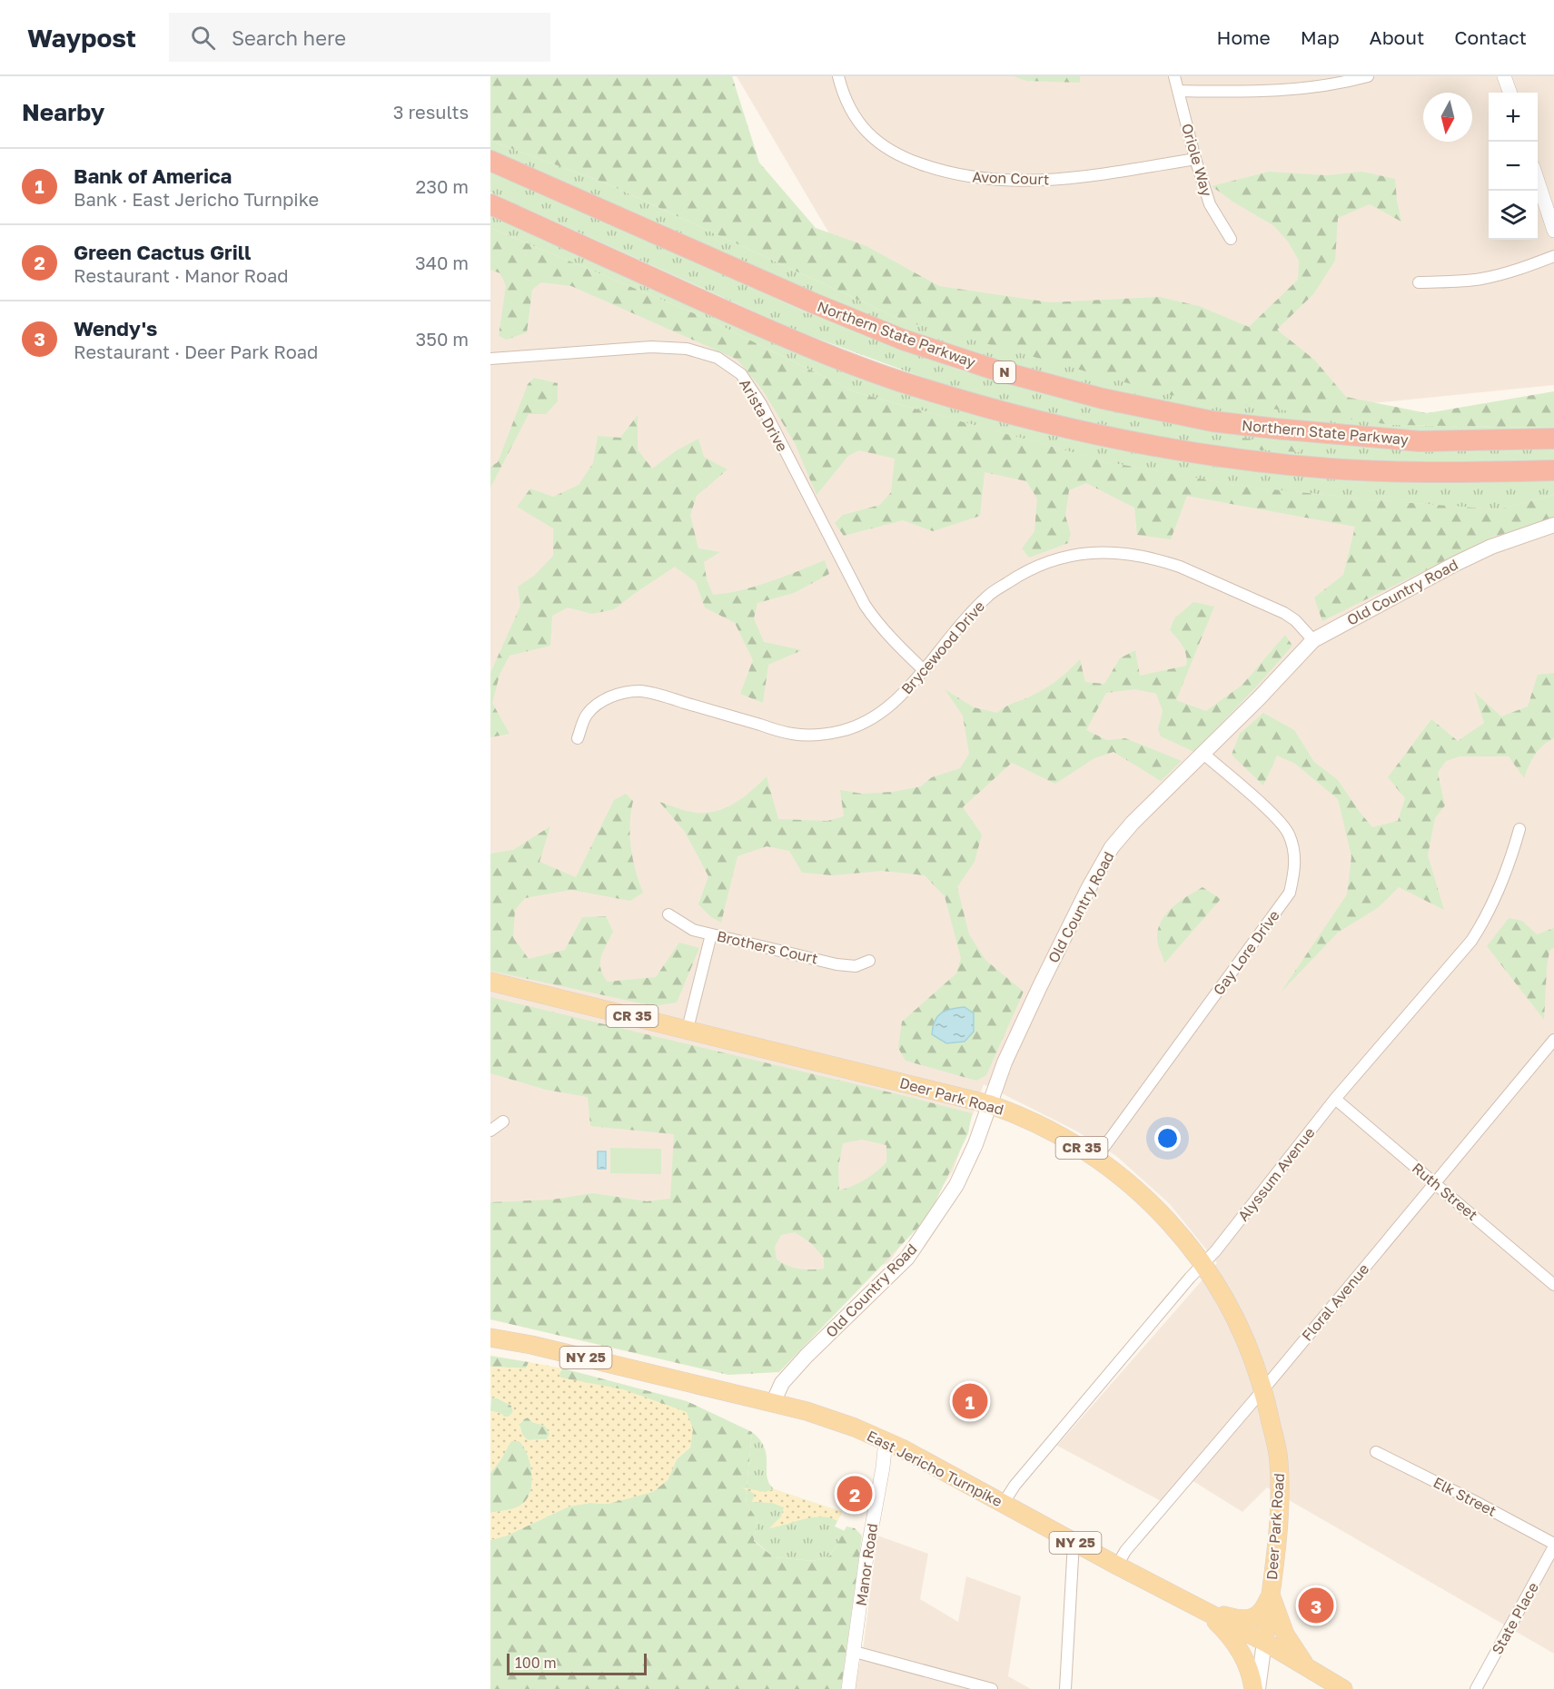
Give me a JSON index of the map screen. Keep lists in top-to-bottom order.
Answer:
{
  "streets": {
    "highway": ["Northern State Parkway", "N"],
    "main road": [
      "Old Country Road",
      "CR 35",
      "Deer Park Road",
      "NY 25",
      "East Jericho Turnpike"
    ],
    "street": [
      "Oriole Way",
      "Avon Court",
      "Arista Drive",
      "Brycewood Drive",
      "Brothers Court",
      "Gay Lore Drive",
      "Alyssum Avenue",
      "Ruth Street",
      "Floral Avenue",
      "Elk Street",
      "Manor Road",
      "State Place"
    ]
  },
  "crossings": [
    ["Oriole Way", "Avon Court"],
    ["Arista Drive", "Brycewood Drive"],
    ["Old Country Road", "Brycewood Drive"],
    ["Old Country Road", "Gay Lore Drive"],
    ["Old Country Road", "Deer Park Road"],
    ["Old Country Road", "East Jericho Turnpike"],
    ["Gay Lore Drive", "Deer Park Road"],
    ["CR 35", "Deer Park Road"],
    ["CR 35", "East Jericho Turnpike"],
    ["Deer Park Road", "Alyssum Avenue"],
    ["Deer Park Road", "Floral Avenue"],
    ["Deer Park Road", "East Jericho Turnpike"],
    ["Alyssum Avenue", "Ruth Street"],
    ["Alyssum Avenue", "East Jericho Turnpike"],
    ["Ruth Street", "Floral Avenue"],
    ["Floral Avenue", "East Jericho Turnpike"],
    ["East Jericho Turnpike", "Manor Road"],
    ["Elk Street", "State Place"]
  ],
  "scale_bar": "100 m",
  "north": "bottom",
  "page": {
    "header": "Waypost",
    "search": "Search here",
    "nav": [
      "Home",
      "Map",
      "About",
      "Contact"
    ],
    "heading": ["Nearby", "3 results"],
    "map_buttons": ["+", "−"],
    "list": [
      {
        "mark": "1",
        "name": "Bank of America",
        "note": "Bank · East Jericho Turnpike",
        "value": "230 m"
      },
      {
        "mark": "2",
        "name": "Green Cactus Grill",
        "note": "Restaurant · Manor Road",
        "value": "340 m"
      },
      {
        "mark": "3",
        "name": "Wendy's",
        "note": "Restaurant · Deer Park Road",
        "value": "350 m"
      }
    ],
    "pins": ["1", "2", "3"],
    "scale": "100 m"
  }
}
